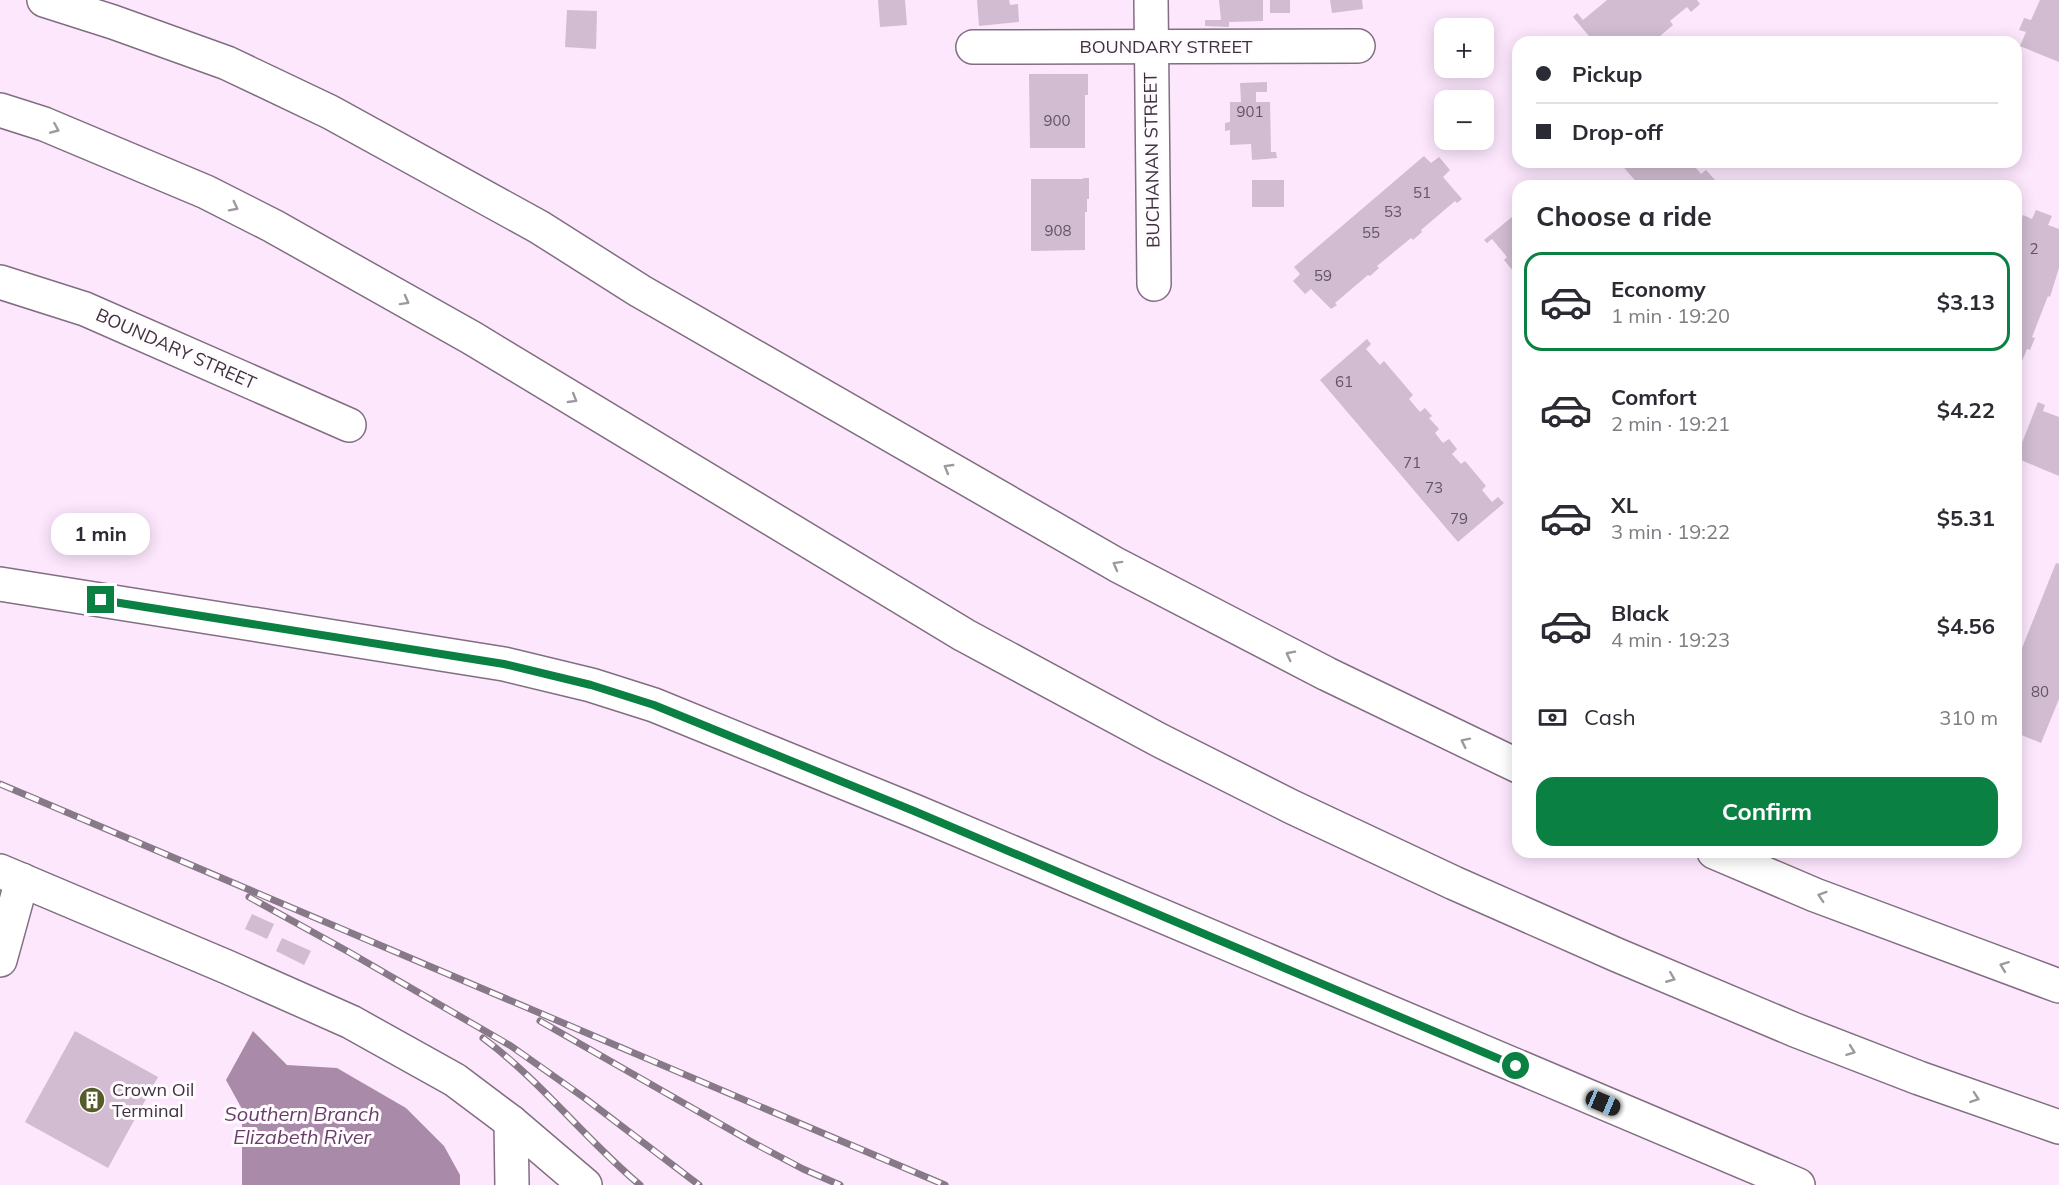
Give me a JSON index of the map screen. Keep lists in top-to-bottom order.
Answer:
{
  "streets": {
    "main road": ["BOUNDARY STREET", "BUCHANAN STREET"]
  },
  "crossings": [
    ["BOUNDARY STREET", "BUCHANAN STREET"]
  ],
  "water": ["Southern Branch Elizabeth River"],
  "places": {
    "building": ["Crown Oil Terminal"]
  },
  "house_numbers": [
    "901",
    "900",
    "51",
    "53",
    "908",
    "55",
    "2",
    "59",
    "61",
    "71",
    "73",
    "79",
    "80"
  ],
  "page": {
    "map_buttons": ["+", "−"],
    "banner": ["Pickup", "Drop-off"],
    "heading": "Choose a ride",
    "list": [
      {
        "name": "Economy",
        "note": "1 min · 19:20",
        "value": "$3.13"
      },
      {
        "name": "Comfort",
        "note": "2 min · 19:21",
        "value": "$4.22"
      },
      {
        "name": "XL",
        "note": "3 min · 19:22",
        "value": "$5.31"
      },
      {
        "name": "Black",
        "note": "4 min · 19:23",
        "value": "$4.56"
      }
    ],
    "bubble": "1 min",
    "pay": ["Cash", "310 m"],
    "buttons": "Confirm"
  }
}
